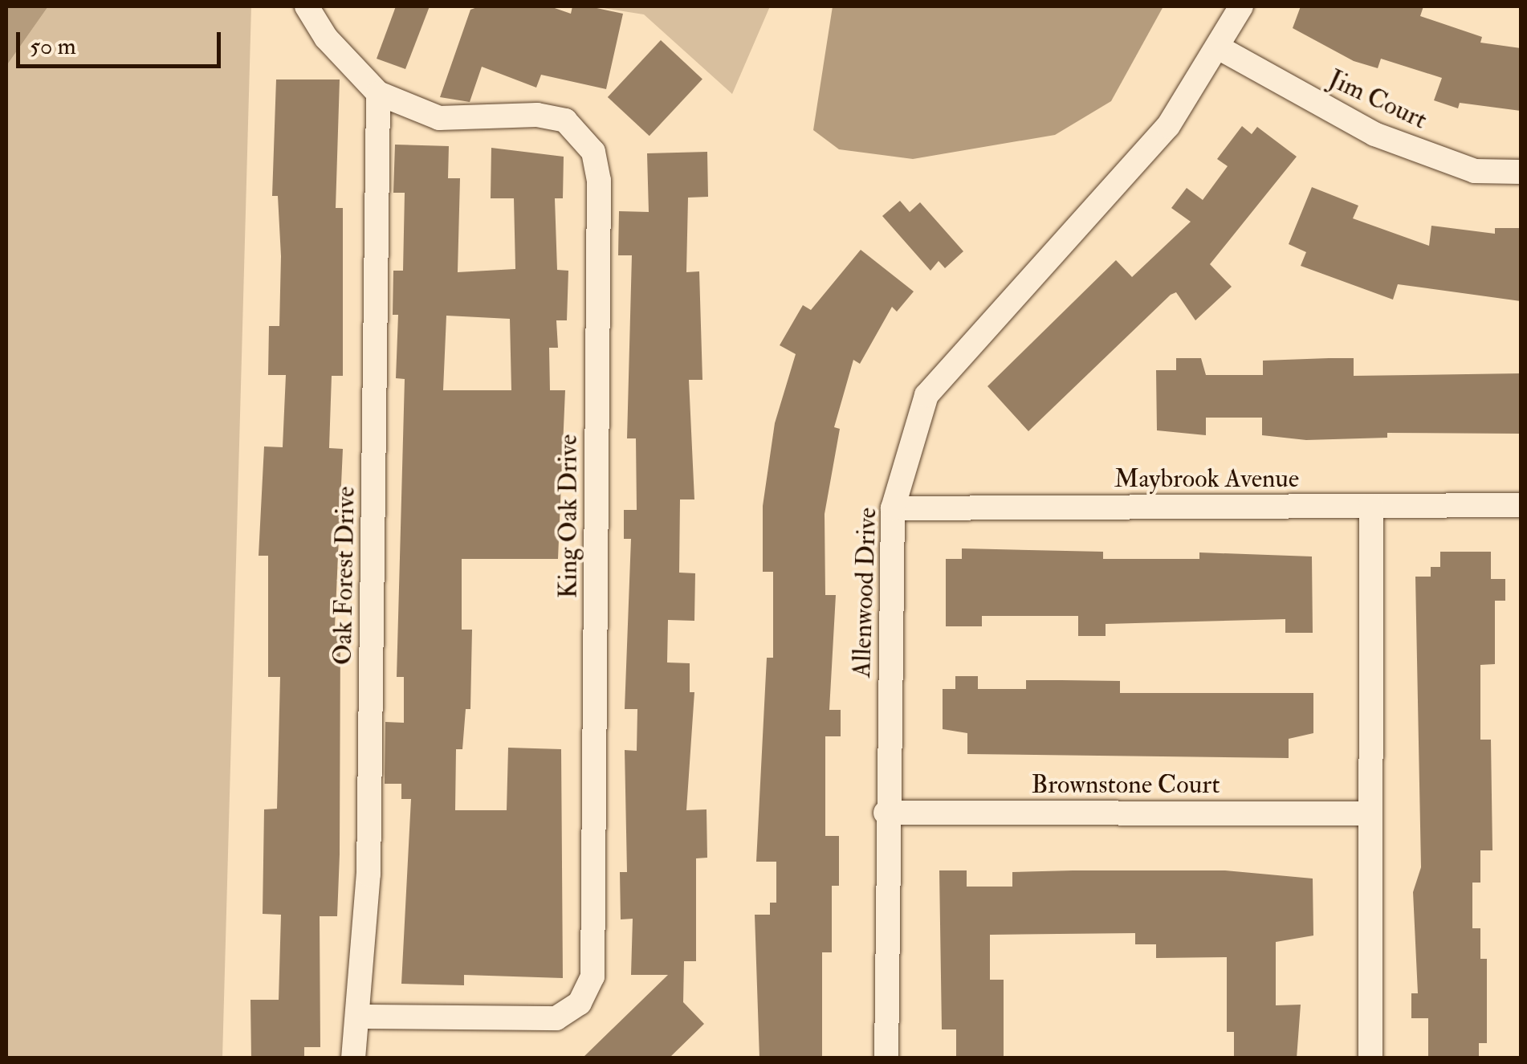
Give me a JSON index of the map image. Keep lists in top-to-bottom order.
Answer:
{
  "streets": {
    "street": [
      "Jim Court",
      "Maybrook Avenue",
      "King Oak Drive",
      "Oak Forest Drive",
      "Allenwood Drive",
      "Brownstone Court"
    ]
  },
  "crossings": [
    ["Jim Court", "Allenwood Drive"],
    ["Maybrook Avenue", "Allenwood Drive"],
    ["King Oak Drive", "Oak Forest Drive"],
    ["Allenwood Drive", "Brownstone Court"]
  ],
  "scale_bar": "50 m"
}
